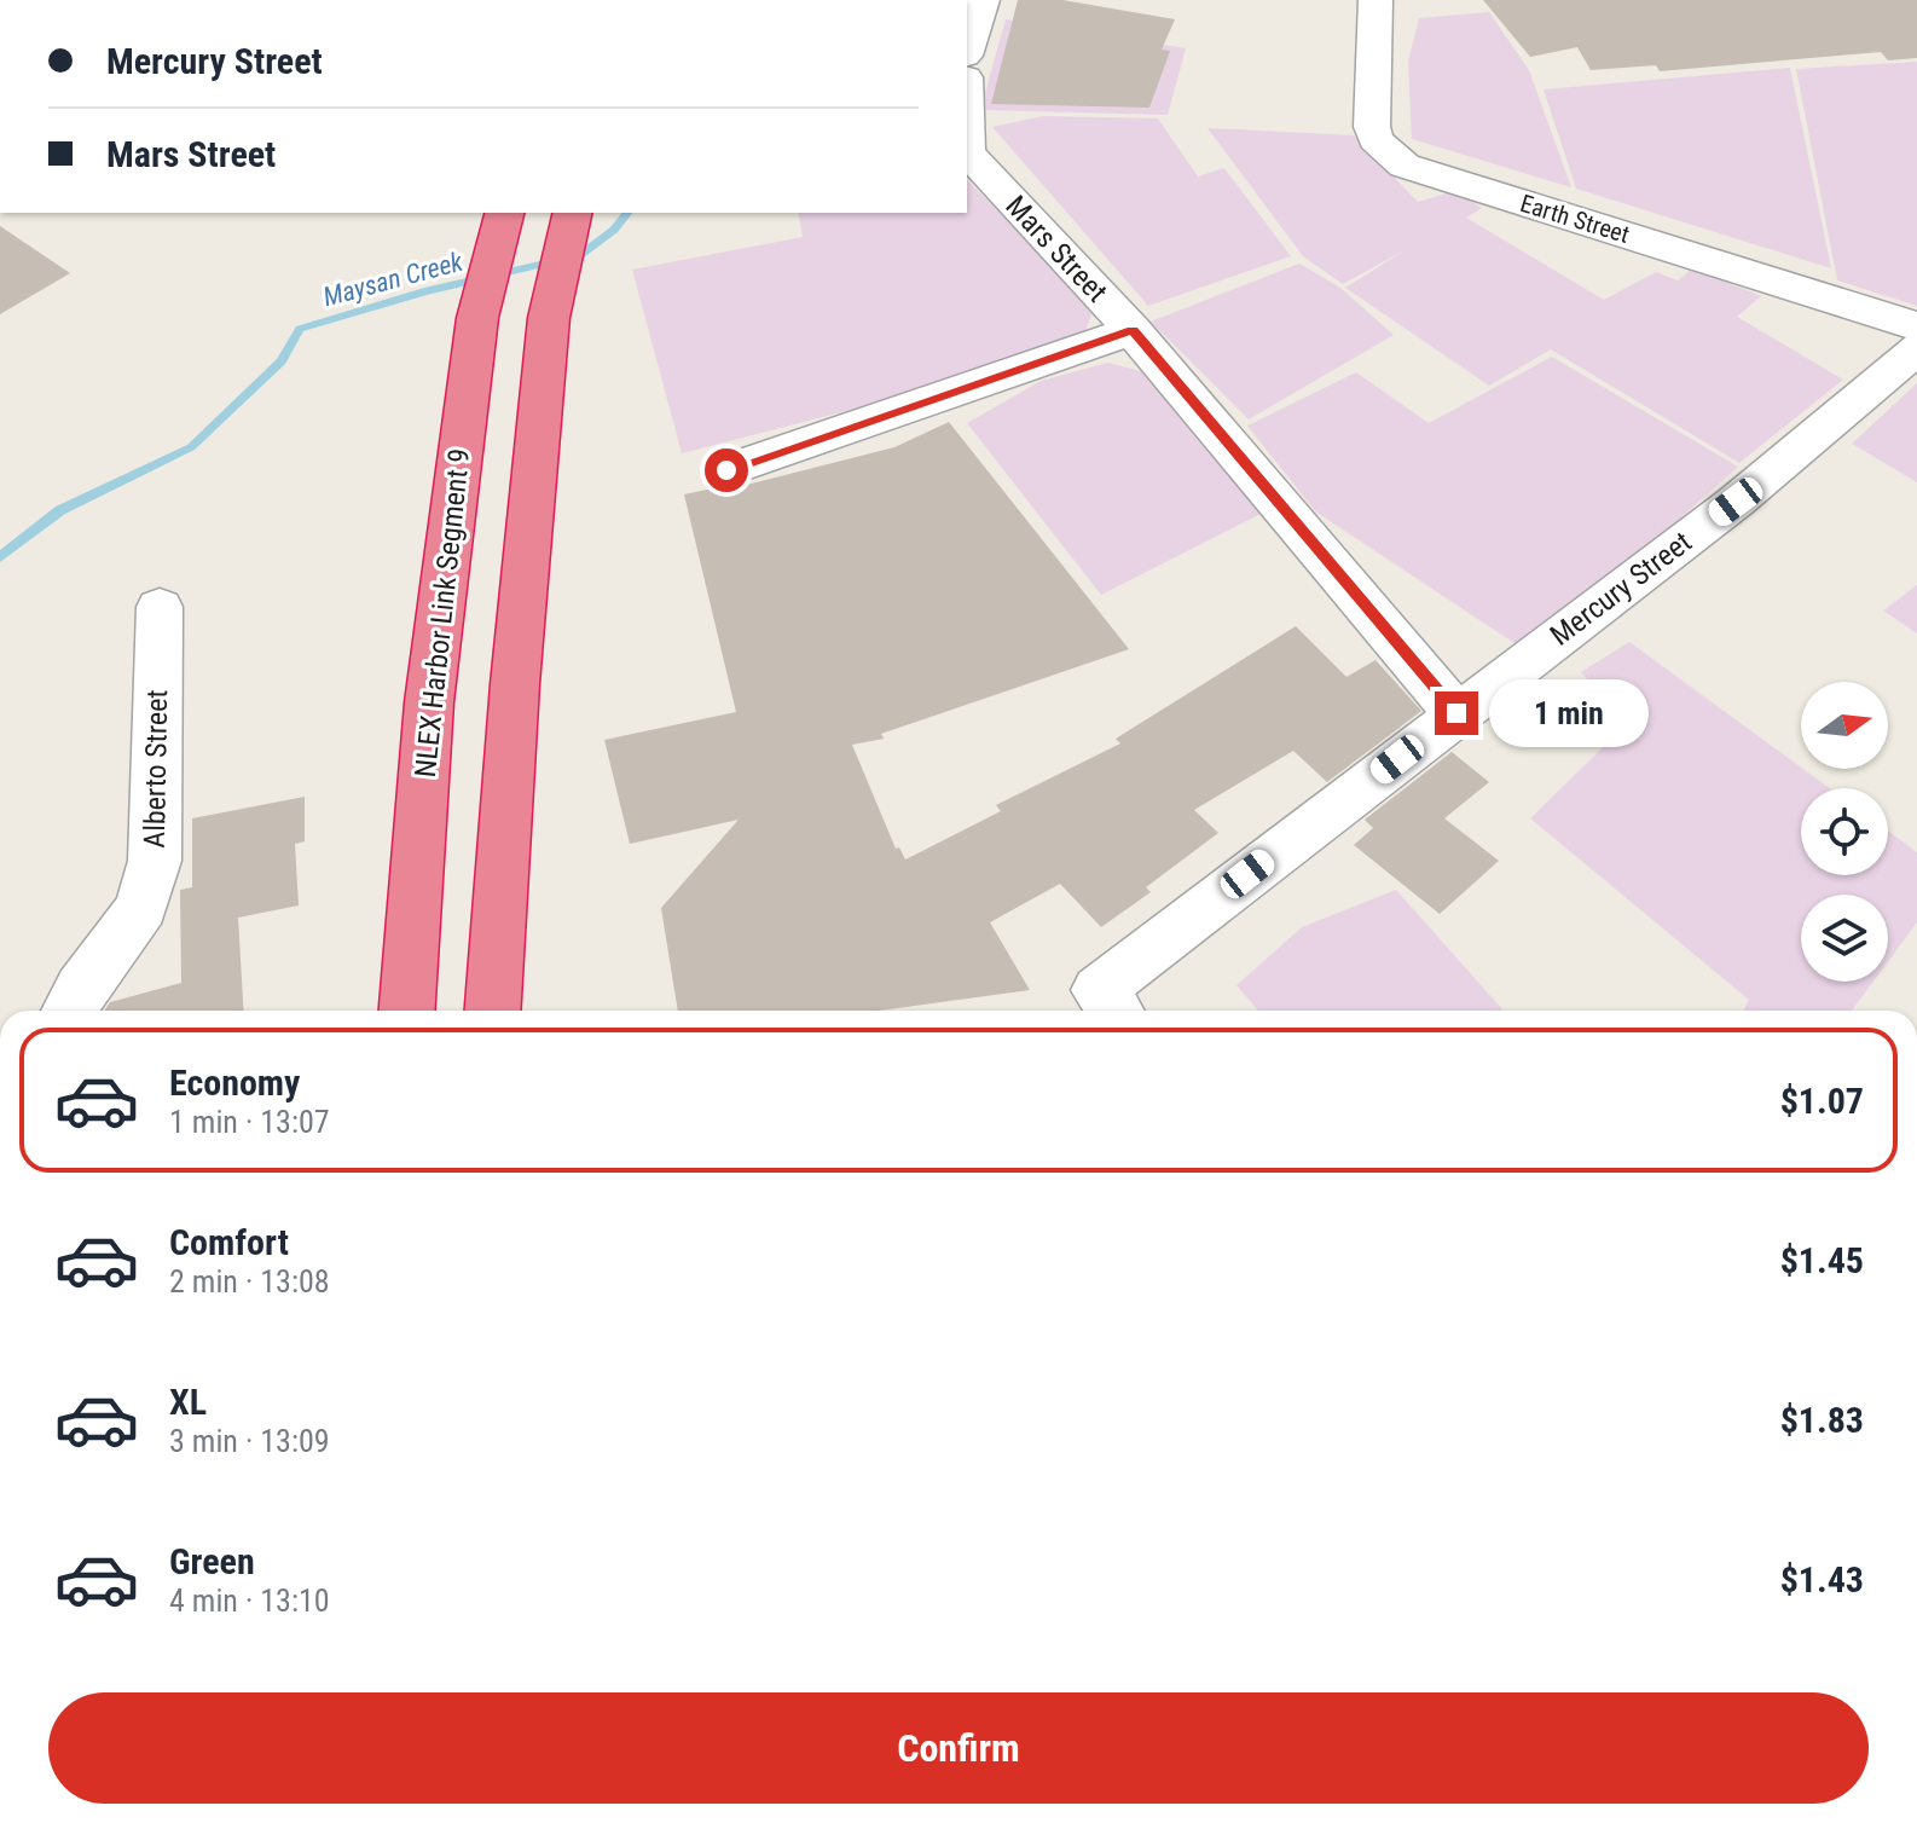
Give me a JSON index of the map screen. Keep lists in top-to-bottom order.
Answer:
{
  "streets": {
    "highway": ["NLEX Harbor Link Segment 9"],
    "street": [
      "Earth Street",
      "Mars Street",
      "Mercury Street",
      "Alberto Street"
    ]
  },
  "crossings": [
    ["Mars Street", "Mercury Street"]
  ],
  "water": ["Maysan Creek"],
  "north": "right",
  "page": {
    "banner": ["Mercury Street", "Mars Street"],
    "bubble": "1 min",
    "list": [
      {
        "name": "Economy",
        "note": "1 min · 13:07",
        "value": "$1.07"
      },
      {
        "name": "Comfort",
        "note": "2 min · 13:08",
        "value": "$1.45"
      },
      {
        "name": "XL",
        "note": "3 min · 13:09",
        "value": "$1.83"
      },
      {
        "name": "Green",
        "note": "4 min · 13:10",
        "value": "$1.43"
      }
    ],
    "buttons": "Confirm"
  }
}
